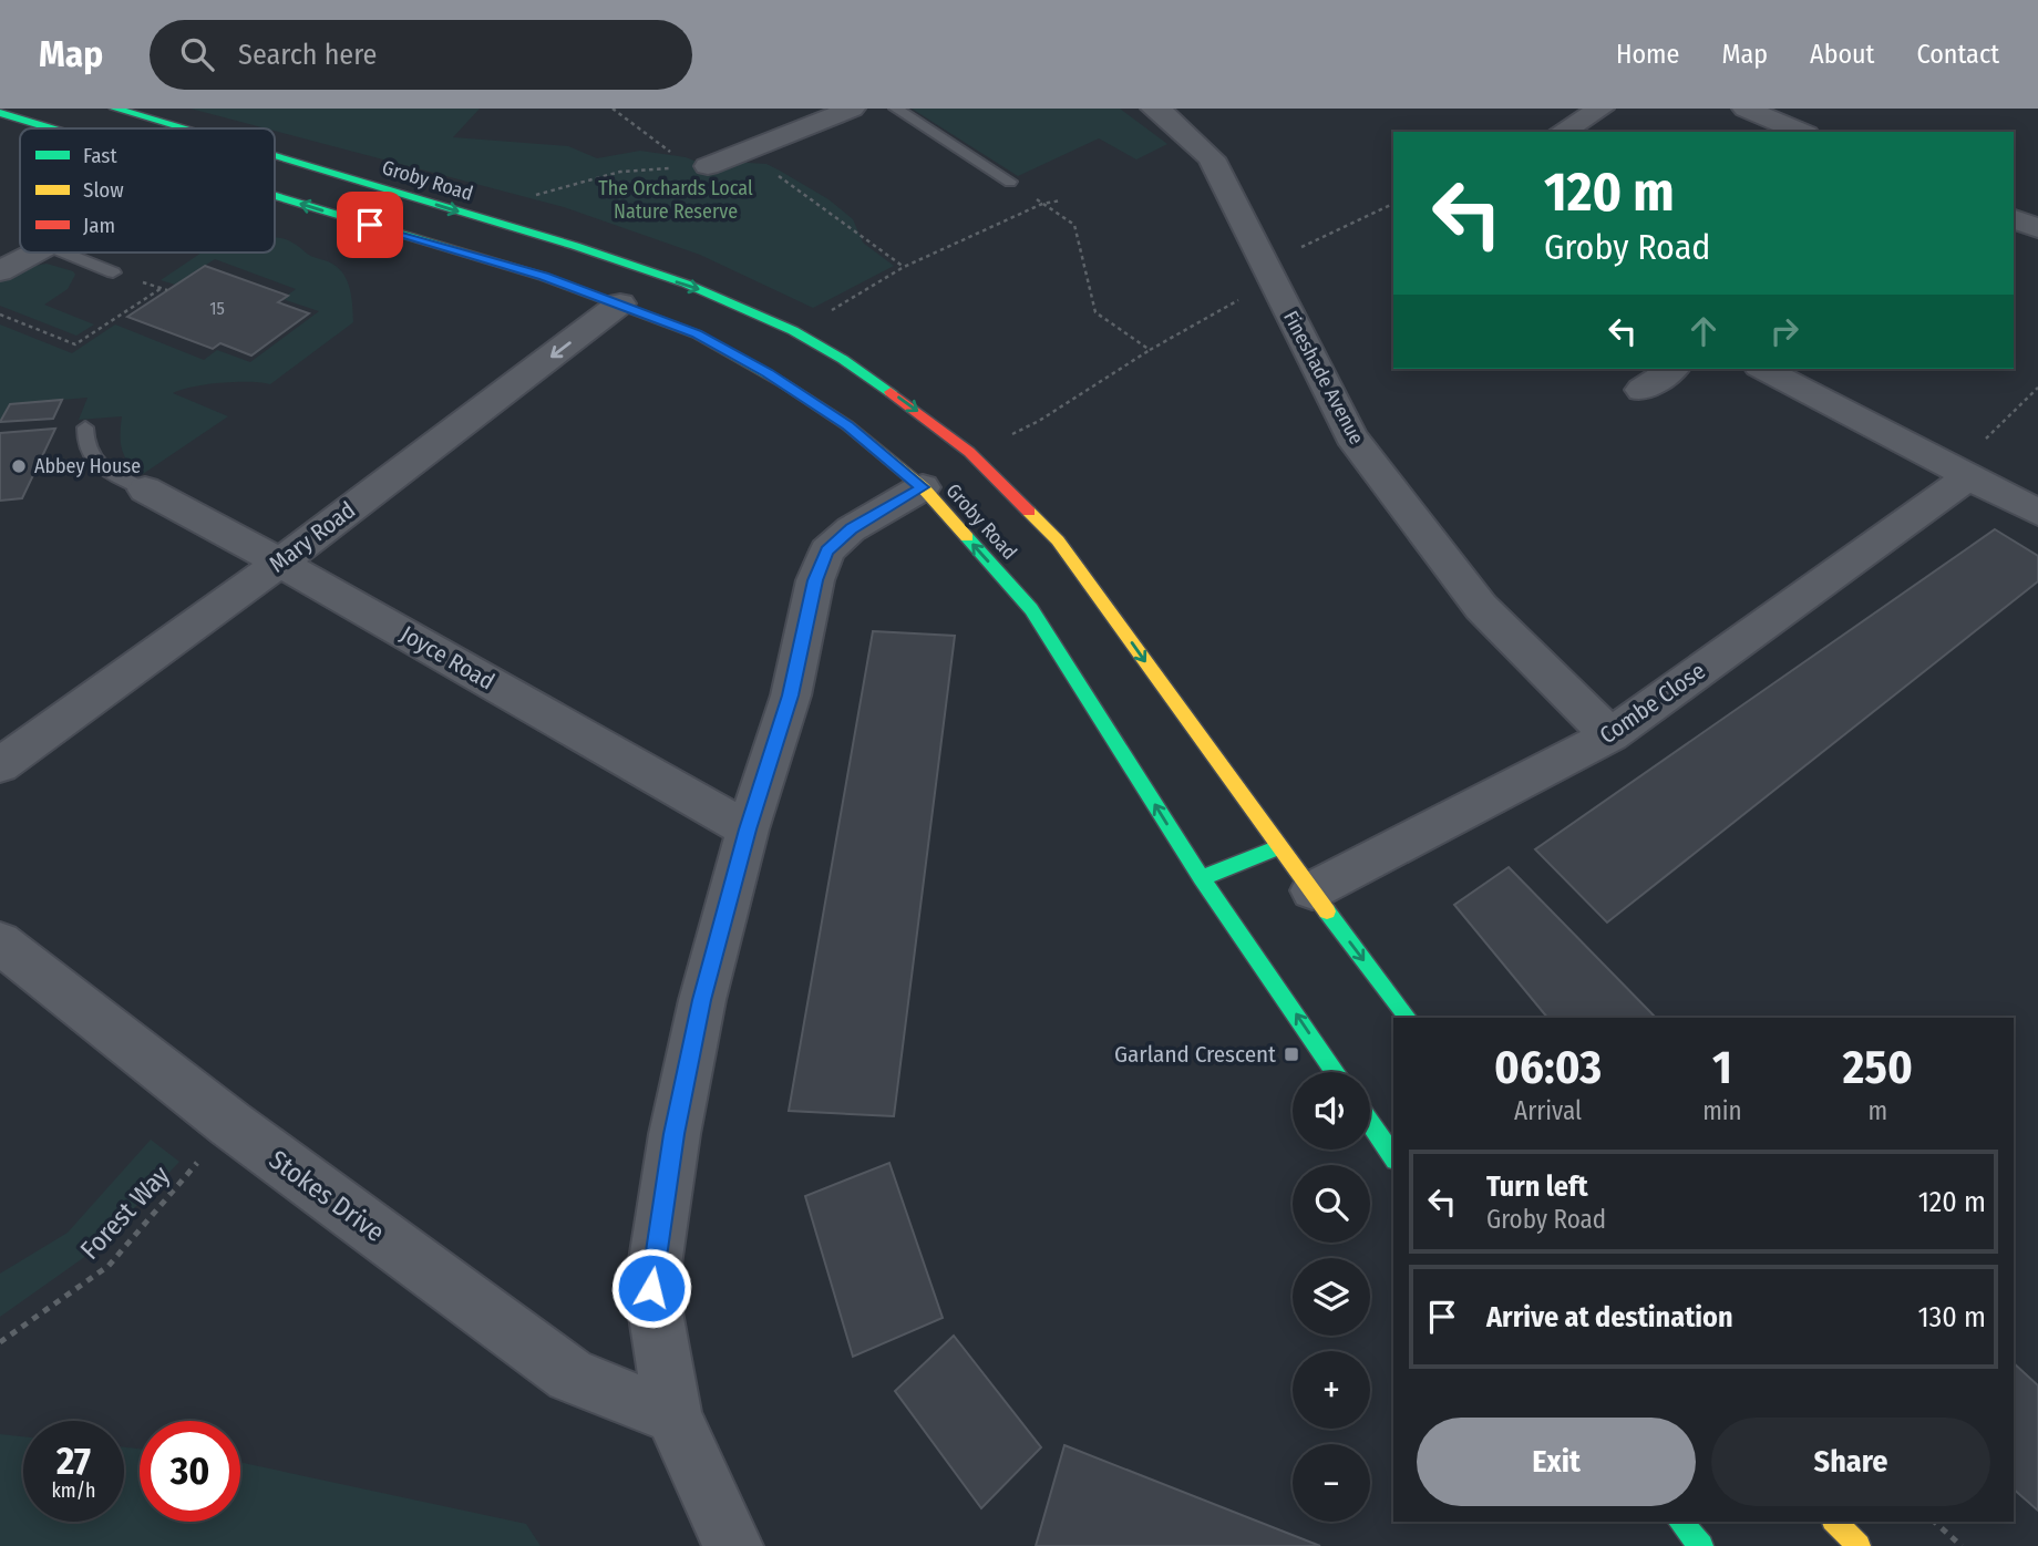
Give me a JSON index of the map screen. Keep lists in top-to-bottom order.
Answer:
{
  "streets": {
    "main road": ["Groby Road"],
    "street": [
      "Fineshade Avenue",
      "Mary Road",
      "Joyce Road",
      "Combe Close",
      "Stokes Drive"
    ],
    "path": ["Forest Way"]
  },
  "crossings": [
    ["Groby Road", "Mary Road"],
    ["Groby Road", "Combe Close"],
    ["Fineshade Avenue", "Combe Close"],
    ["Mary Road", "Joyce Road"],
    ["Stokes Drive", "Forest Way"]
  ],
  "one_way": ["Mary Road"],
  "parks": ["The Orchards Local Nature Reserve"],
  "places": {
    "other": ["Abbey House"],
    "transit": ["Garland Crescent"]
  },
  "house_numbers": ["15"],
  "legend": ["Fast", "Slow", "Jam"],
  "page": {
    "header": "Map",
    "search": "Search here",
    "nav": [
      "Home",
      "Map",
      "About",
      "Contact"
    ],
    "turn": ["120 m", "Groby Road"],
    "eta": [
      "06:03",
      "Arrival",
      "1",
      "min",
      "250",
      "m"
    ],
    "map_buttons": ["+", "−"],
    "list": [
      {
        "name": "Turn left",
        "note": "Groby Road",
        "value": "120 m"
      },
      {
        "name": "Arrive at destination",
        "value": "130 m"
      }
    ],
    "buttons": ["Exit", "Share"],
    "speed": "27 km/h",
    "limit": "30"
  }
}
